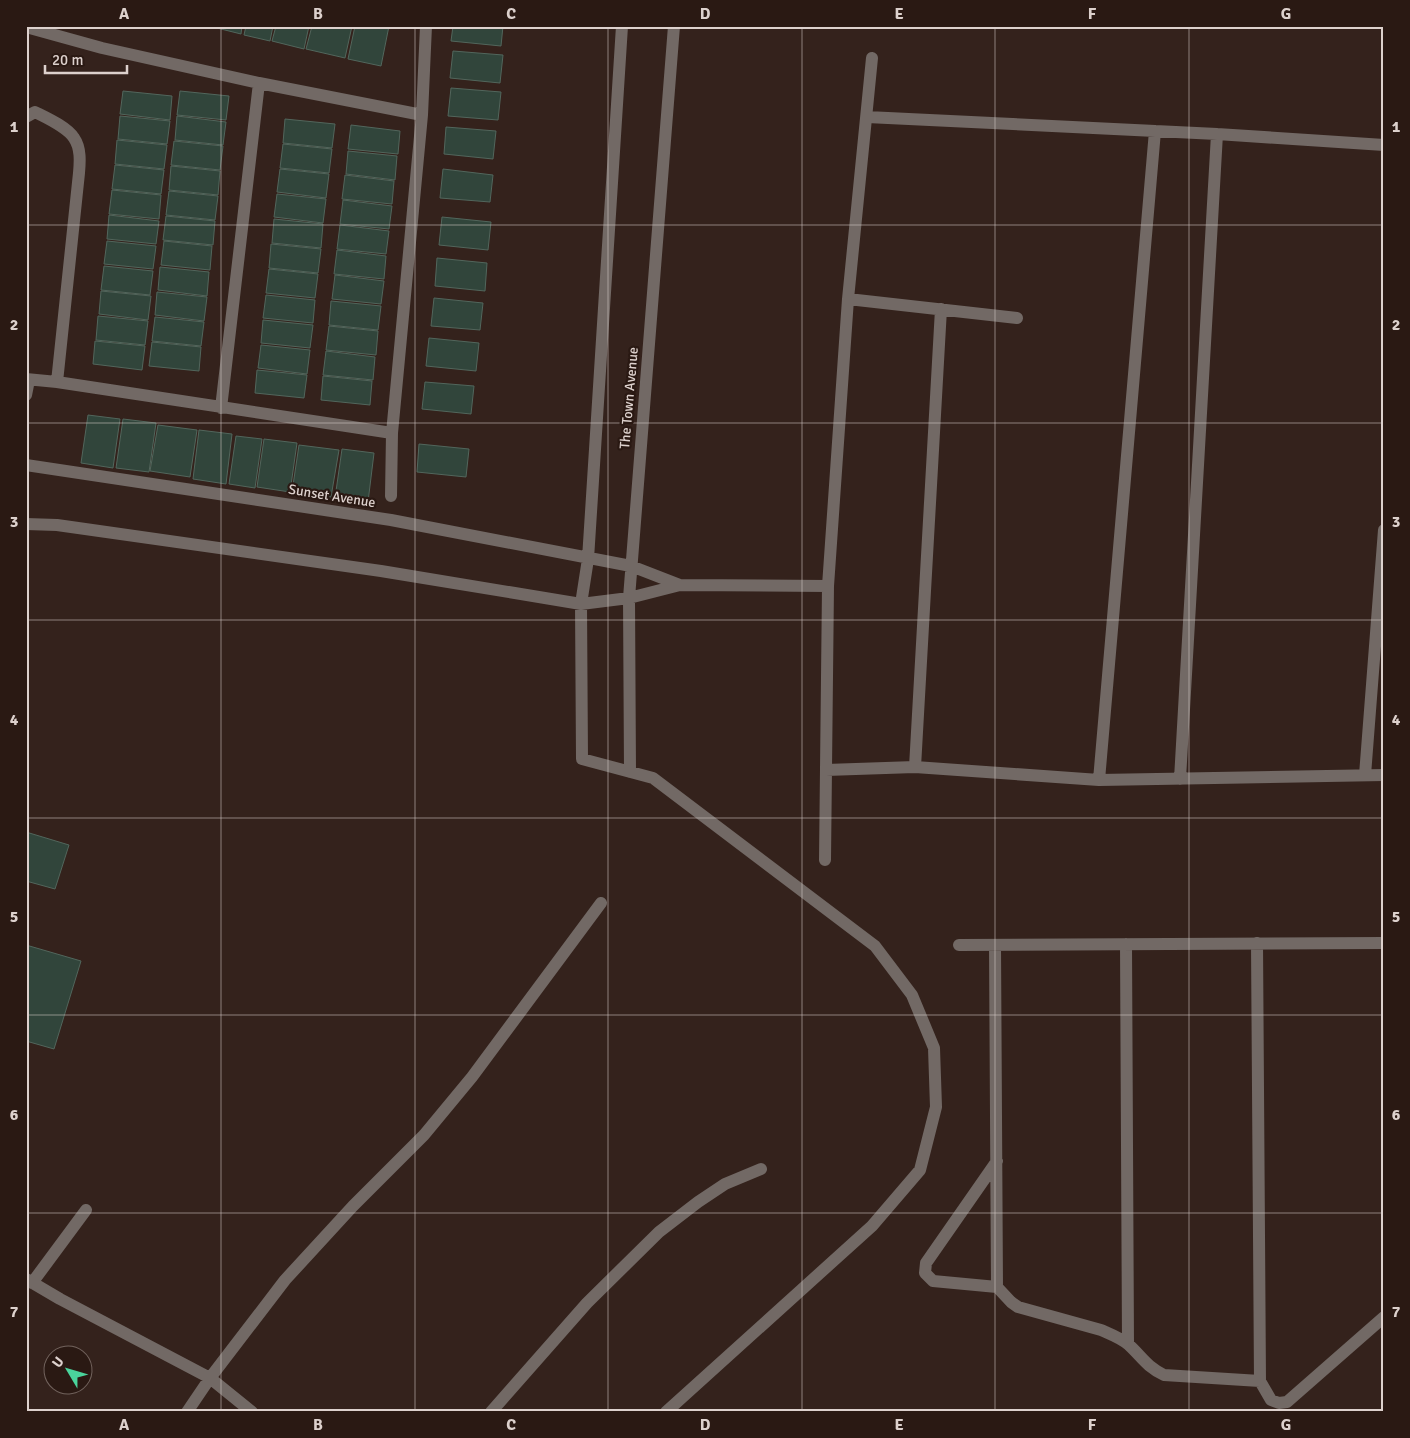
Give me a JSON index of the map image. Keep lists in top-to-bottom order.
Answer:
{
  "streets": {
    "street": ["The Town Avenue", "Sunset Avenue"]
  },
  "crossings": [
    ["The Town Avenue", "Sunset Avenue"]
  ],
  "scale_bar": "20 m",
  "north": "top left",
  "grid": {
    "columns": [
      "A",
      "B",
      "C",
      "D",
      "E",
      "F",
      "G"
    ],
    "rows": [
      "1",
      "2",
      "3",
      "4",
      "5",
      "6",
      "7"
    ]
  }
}
